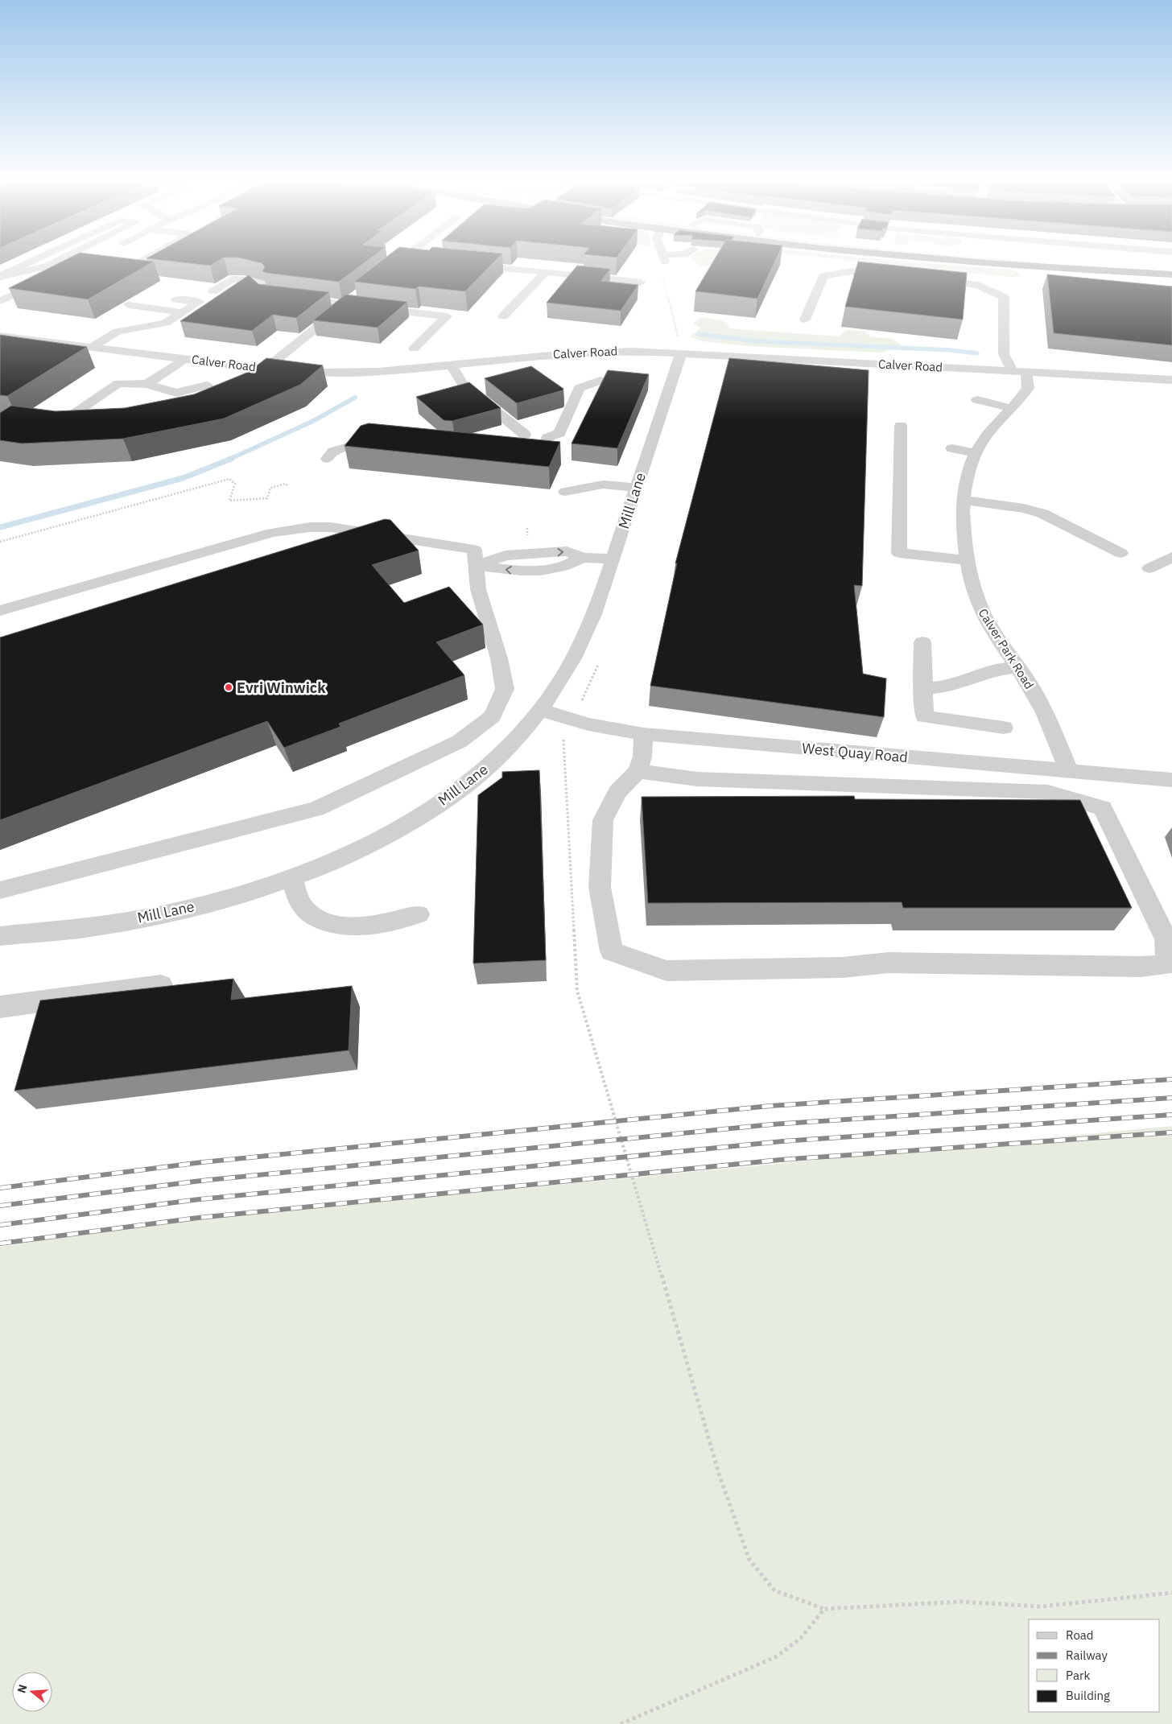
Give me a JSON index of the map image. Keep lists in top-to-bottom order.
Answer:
{
  "streets": {
    "street": [
      "Calver Road",
      "Mill Lane",
      "Calver Park Road",
      "West Quay Road"
    ]
  },
  "crossings": [
    ["Calver Road", "Mill Lane"],
    ["Calver Road", "Calver Park Road"],
    ["Mill Lane", "West Quay Road"],
    ["Calver Park Road", "West Quay Road"]
  ],
  "places": ["Evri Winwick"],
  "legend": [
    "Road",
    "Railway",
    "Park",
    "Building"
  ],
  "north": "left"
}
